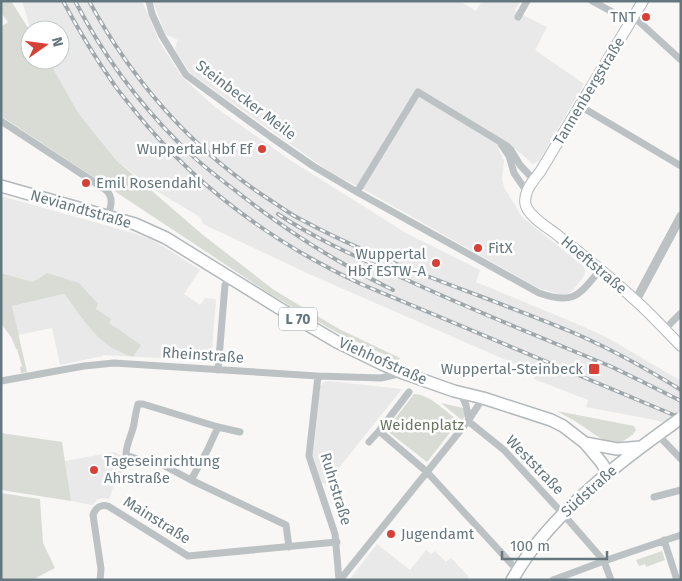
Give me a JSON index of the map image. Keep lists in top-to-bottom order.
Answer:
{
  "streets": {
    "main road": [
      "Tannenbergstraße",
      "Neviandtstraße",
      "Hoeftstraße",
      "L 70",
      "Viehhofstraße",
      "Südstraße"
    ],
    "street": [
      "Steinbecker Meile",
      "Rheinstraße",
      "Weststraße",
      "Ruhrstraße",
      "Mainstraße"
    ]
  },
  "crossings": [
    ["Steinbecker Meile", "Hoeftstraße"],
    ["Neviandtstraße", "Viehhofstraße"],
    ["Rheinstraße", "Viehhofstraße"],
    ["Rheinstraße", "Ruhrstraße"],
    ["Viehhofstraße", "Südstraße"],
    ["Weststraße", "Südstraße"],
    ["Ruhrstraße", "Mainstraße"]
  ],
  "parks": ["Weidenplatz"],
  "places": {
    "other": [
      "TNT",
      "Wuppertal Hbf Ef",
      "Emil Rosendahl",
      "FitX",
      "Wuppertal Hbf ESTW-A",
      "Tageseinrichtung Ahrstraße",
      "Jugendamt"
    ],
    "transit": ["Wuppertal-Steinbeck"]
  },
  "scale_bar": "100 m",
  "north": "right"
}
